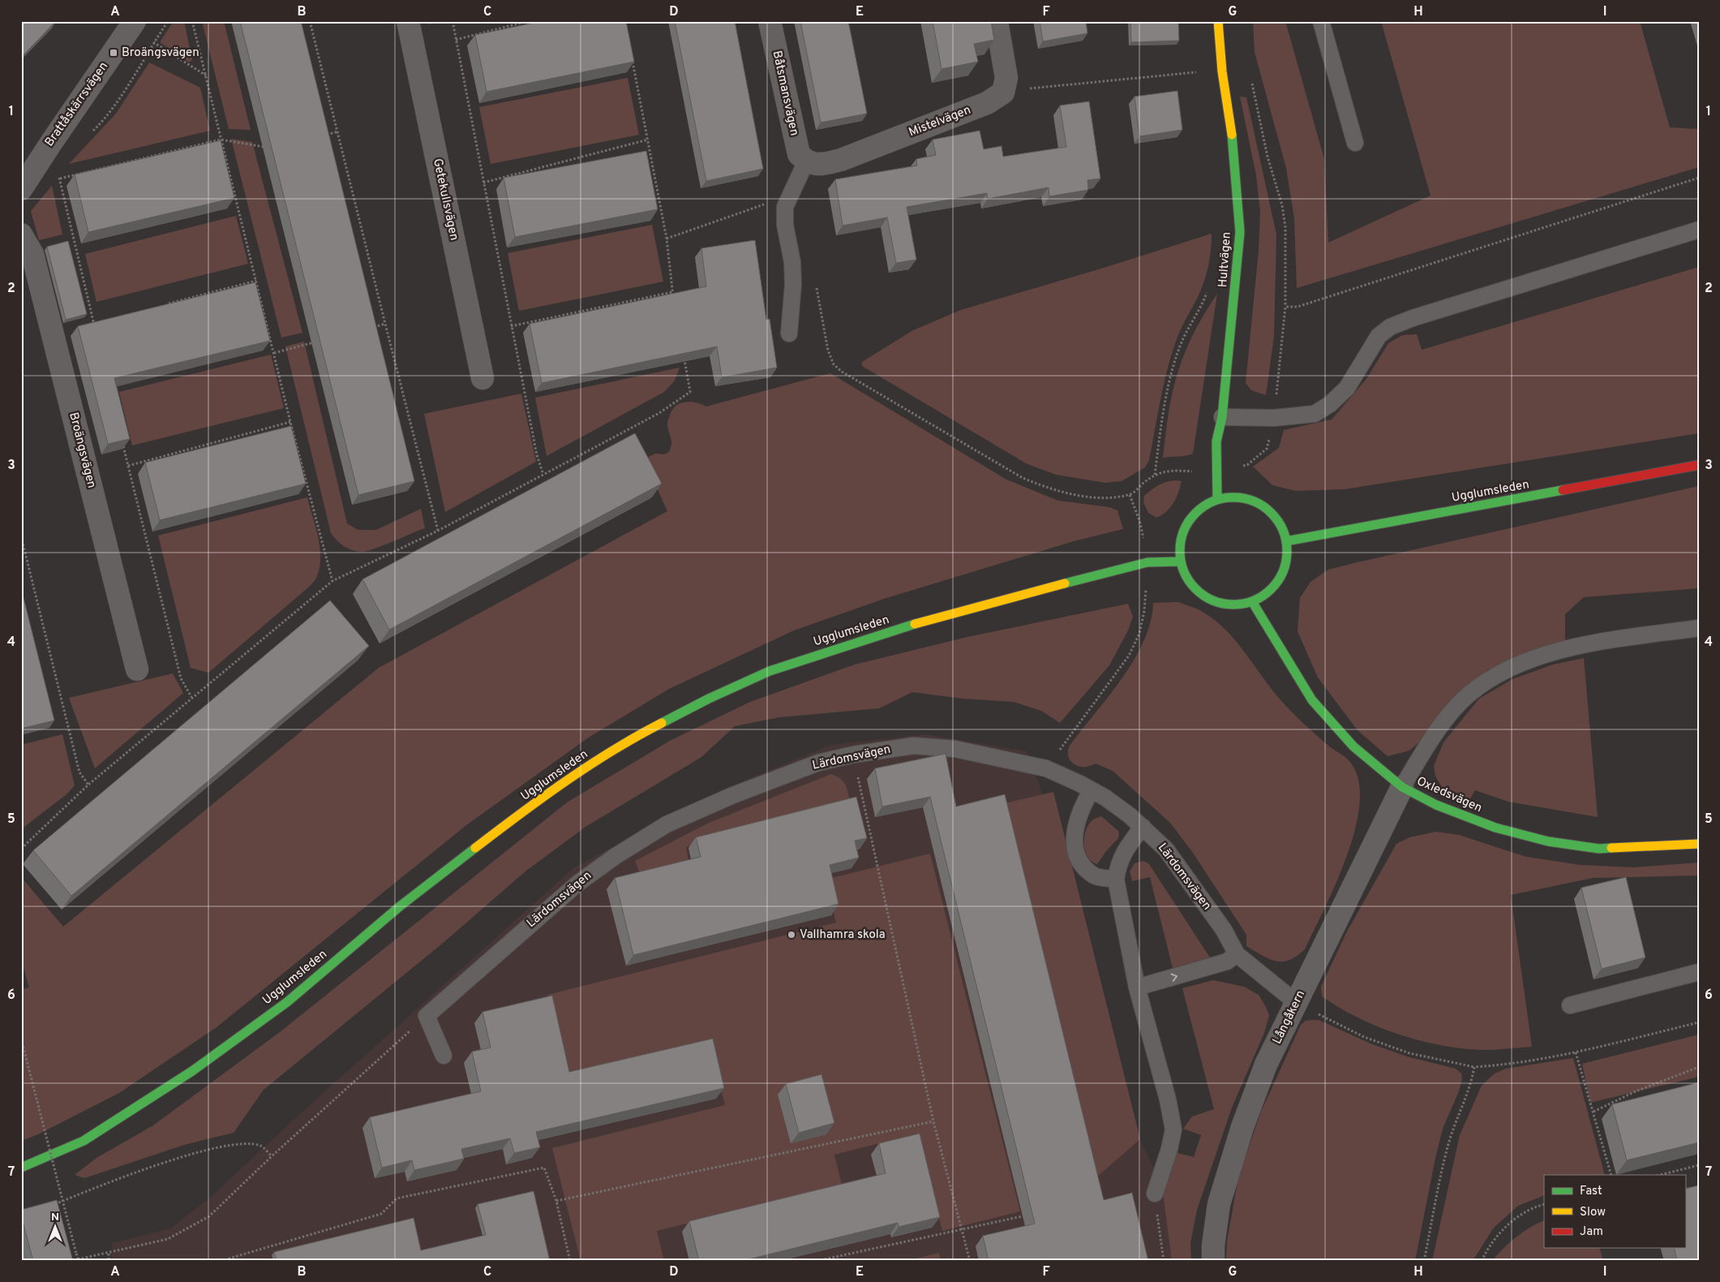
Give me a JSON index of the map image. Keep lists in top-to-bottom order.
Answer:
{
  "streets": {
    "street": [
      "Båtsmansvägen",
      "Brattåskärrsvägen",
      "Mistelvägen",
      "Getekullsvägen",
      "Hultvägen",
      "Broängsvägen",
      "Ugglumsleden",
      "Oxledsvägen",
      "Långåkern"
    ],
    "lane": ["Lärdomsvägen"]
  },
  "crossings": [
    ["Båtsmansvägen", "Mistelvägen"],
    ["Hultvägen", "Ugglumsleden"],
    ["Hultvägen", "Oxledsvägen"],
    ["Ugglumsleden", "Oxledsvägen"],
    ["Lärdomsvägen", "Långåkern"],
    ["Oxledsvägen", "Långåkern"]
  ],
  "places": {
    "transit": ["Broängsvägen"],
    "other": ["Vallhamra skola"]
  },
  "legend": ["Fast", "Slow", "Jam"],
  "north": "top",
  "grid": {
    "columns": [
      "A",
      "B",
      "C",
      "D",
      "E",
      "F",
      "G",
      "H",
      "I"
    ],
    "rows": [
      "1",
      "2",
      "3",
      "4",
      "5",
      "6",
      "7"
    ]
  }
}
